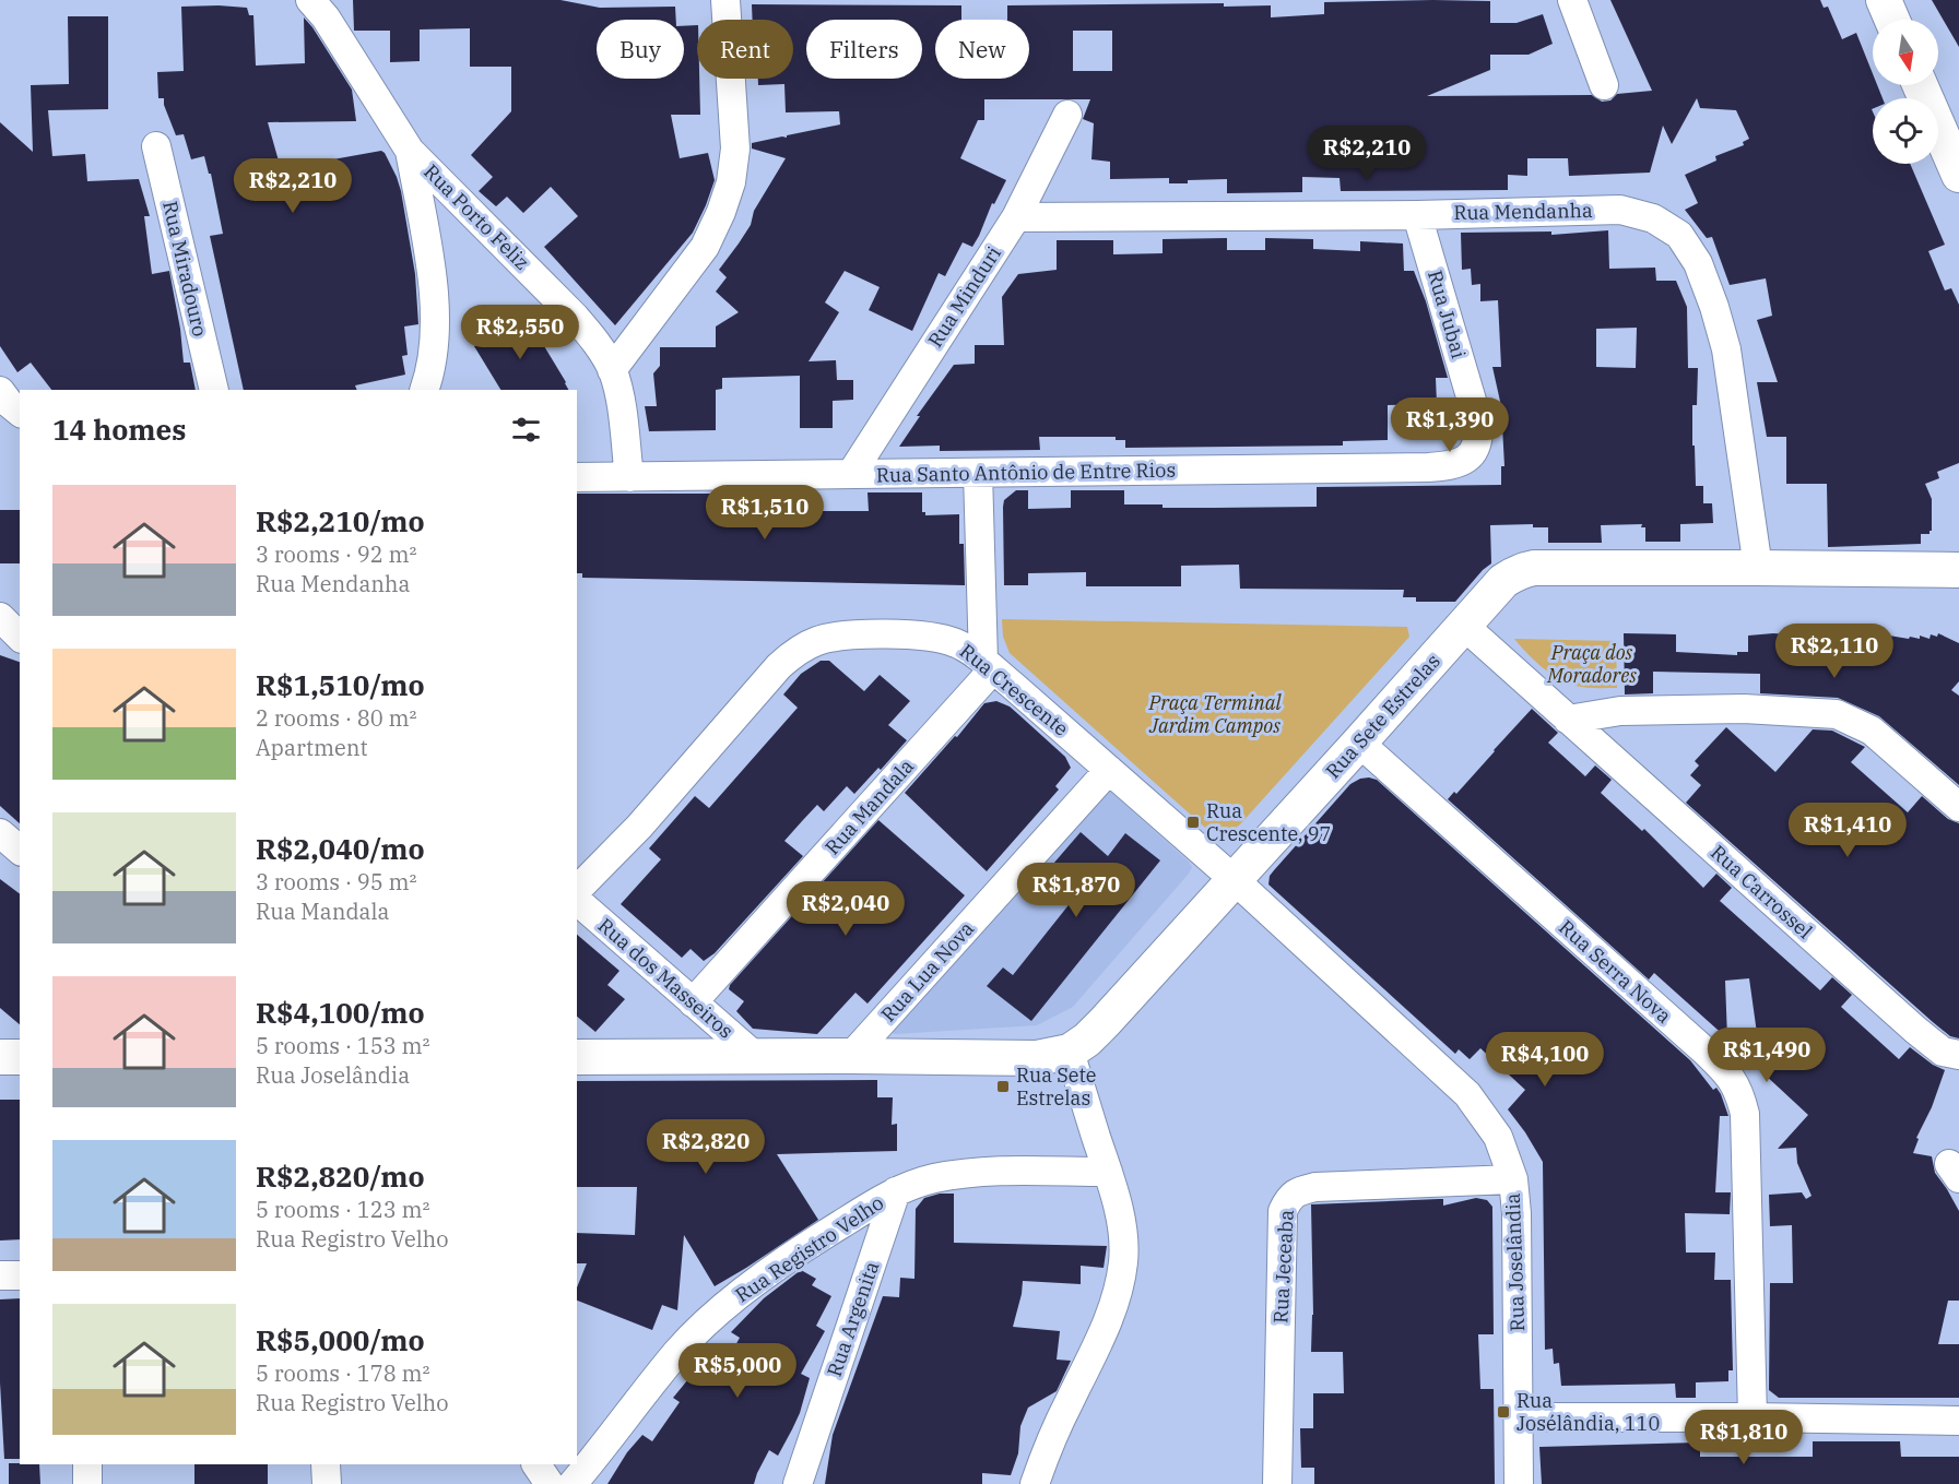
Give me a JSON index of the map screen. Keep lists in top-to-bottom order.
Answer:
{
  "streets": {
    "street": [
      "Rua Mendanha",
      "Rua Porto Feliz",
      "Rua Miradouro",
      "Rua Minduri",
      "Rua Jubai",
      "Rua Santo Antônio de Entre Rios",
      "Rua Crescente",
      "Rua Sete Estrelas",
      "Rua Mandala",
      "Rua Carrossel",
      "Rua Lua Nova",
      "Rua Serra Nova",
      "Rua dos Masseiros",
      "Rua Registro Velho",
      "Rua Joselândia",
      "Rua Jeceaba",
      "Rua Argenita"
    ]
  },
  "crossings": [
    ["Rua Mendanha", "Rua Minduri"],
    ["Rua Mendanha", "Rua Jubai"],
    ["Rua Mendanha", "Rua Sete Estrelas"],
    ["Rua Porto Feliz", "Rua Santo Antônio de Entre Rios"],
    ["Rua Minduri", "Rua Santo Antônio de Entre Rios"],
    ["Rua Jubai", "Rua Santo Antônio de Entre Rios"],
    ["Rua Crescente", "Rua Sete Estrelas"],
    ["Rua Crescente", "Rua Mandala"],
    ["Rua Crescente", "Rua Lua Nova"],
    ["Rua Crescente", "Rua Joselândia"],
    ["Rua Sete Estrelas", "Rua Carrossel"],
    ["Rua Sete Estrelas", "Rua Lua Nova"],
    ["Rua Sete Estrelas", "Rua Serra Nova"],
    ["Rua Sete Estrelas", "Rua dos Masseiros"],
    ["Rua Sete Estrelas", "Rua Joselândia"],
    ["Rua Mandala", "Rua dos Masseiros"],
    ["Rua Registro Velho", "Rua Argenita"],
    ["Rua Joselândia", "Rua Jeceaba"]
  ],
  "parks": ["Praça dos Moradores", "Praça Terminal Jardim Campos"],
  "places": {
    "transit": ["Rua Crescente, 97", "Rua Sete Estrelas", "Rua Josélândia, 110"]
  },
  "north": "bottom",
  "page": {
    "chip": [
      "Buy",
      "Rent",
      "Filters",
      "New"
    ],
    "price": [
      "R$2,210",
      "R$2,210",
      "R$2,550",
      "R$1,390",
      "R$1,510",
      "R$2,110",
      "R$1,410",
      "R$1,870",
      "R$2,040",
      "R$1,490",
      "R$4,100",
      "R$2,820",
      "R$5,000",
      "R$1,810"
    ],
    "heading": "14 homes",
    "list": [
      {
        "name": "R$2,210/mo",
        "note": "3 rooms · 92 m² · Rua Mendanha"
      },
      {
        "name": "R$1,510/mo",
        "note": "2 rooms · 80 m² · Apartment"
      },
      {
        "name": "R$2,040/mo",
        "note": "3 rooms · 95 m² · Rua Mandala"
      },
      {
        "name": "R$4,100/mo",
        "note": "5 rooms · 153 m² · Rua Joselândia"
      },
      {
        "name": "R$2,820/mo",
        "note": "5 rooms · 123 m² · Rua Registro Velho"
      },
      {
        "name": "R$5,000/mo",
        "note": "5 rooms · 178 m² · Rua Registro Velho"
      }
    ]
  }
}
